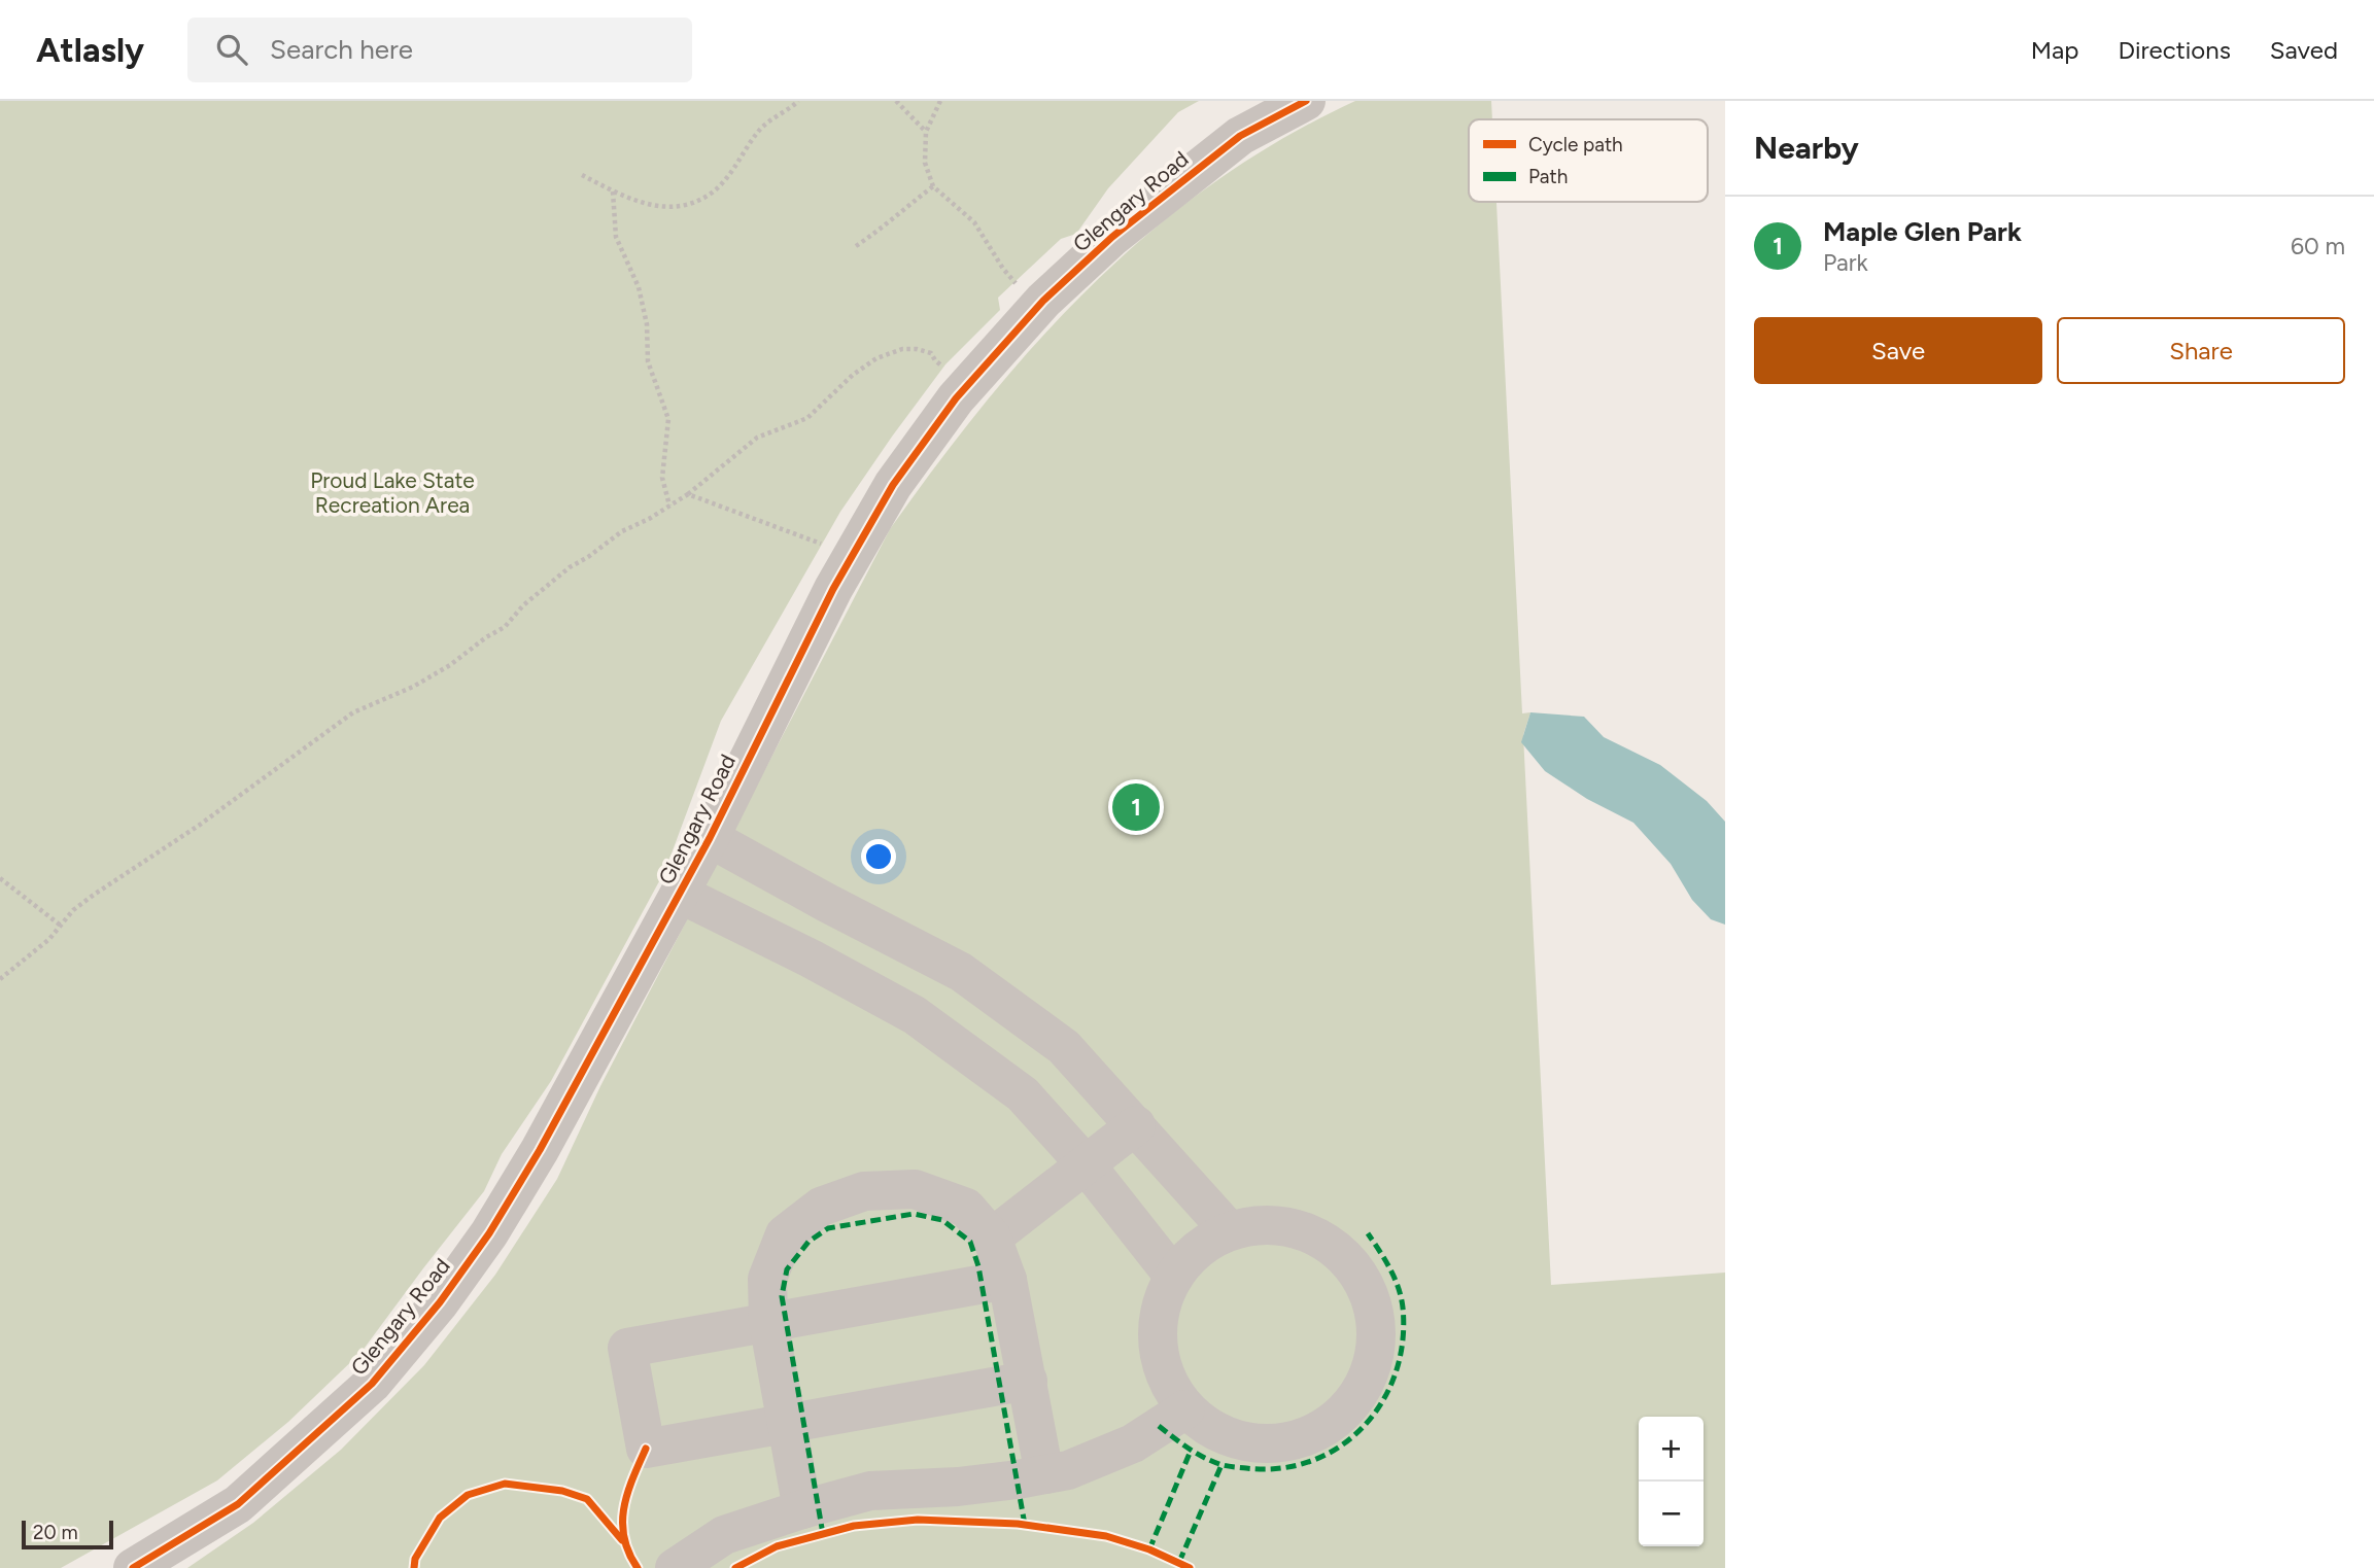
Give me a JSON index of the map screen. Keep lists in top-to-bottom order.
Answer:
{
  "streets": {
    "street": ["Glengary Road"]
  },
  "parks": ["Proud Lake State Recreation Area"],
  "legend": ["Cycle path", "Path"],
  "scale_bar": "20 m",
  "page": {
    "header": "Atlasly",
    "search": "Search here",
    "nav": ["Map", "Directions", "Saved"],
    "heading": "Nearby",
    "list": [
      {
        "mark": "1",
        "name": "Maple Glen Park",
        "note": "Park",
        "value": "60 m"
      }
    ],
    "buttons": ["Save", "Share"],
    "pins": "1",
    "map_buttons": ["+", "−"],
    "scale": "20 m"
  }
}
